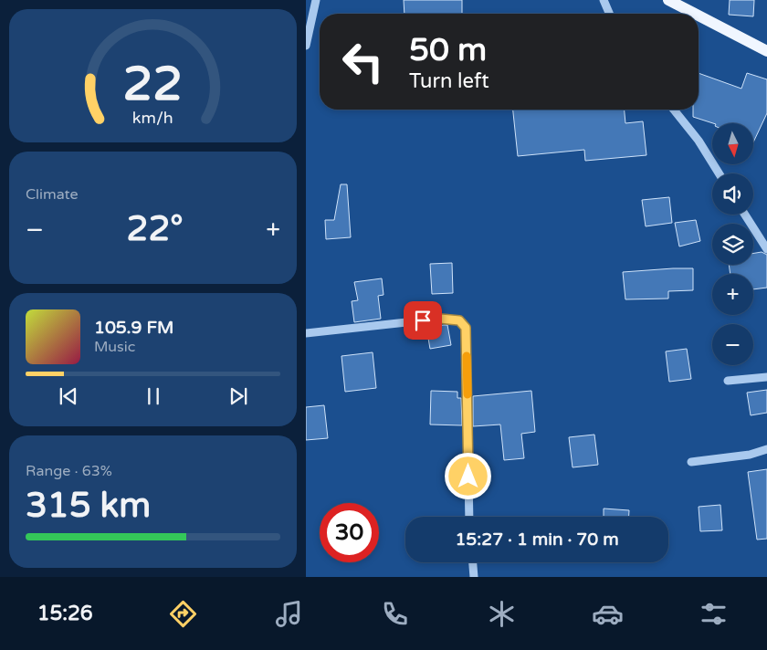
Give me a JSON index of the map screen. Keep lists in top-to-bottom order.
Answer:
{
  "north": "bottom",
  "page": {
    "turn": ["50 m", "Turn left"],
    "map_buttons": ["+", "−"],
    "tile": [
      "Climate",
      ["Range · 63%", "315 km"]
    ],
    "heat": ["−", "22°", "+"],
    "song": ["105.9 FM", "Music"],
    "limit": "30",
    "trip": "15:27 · 1 min · 70 m",
    "tabs": "15:26",
    "gauge": ["22", "km/h"]
  }
}
